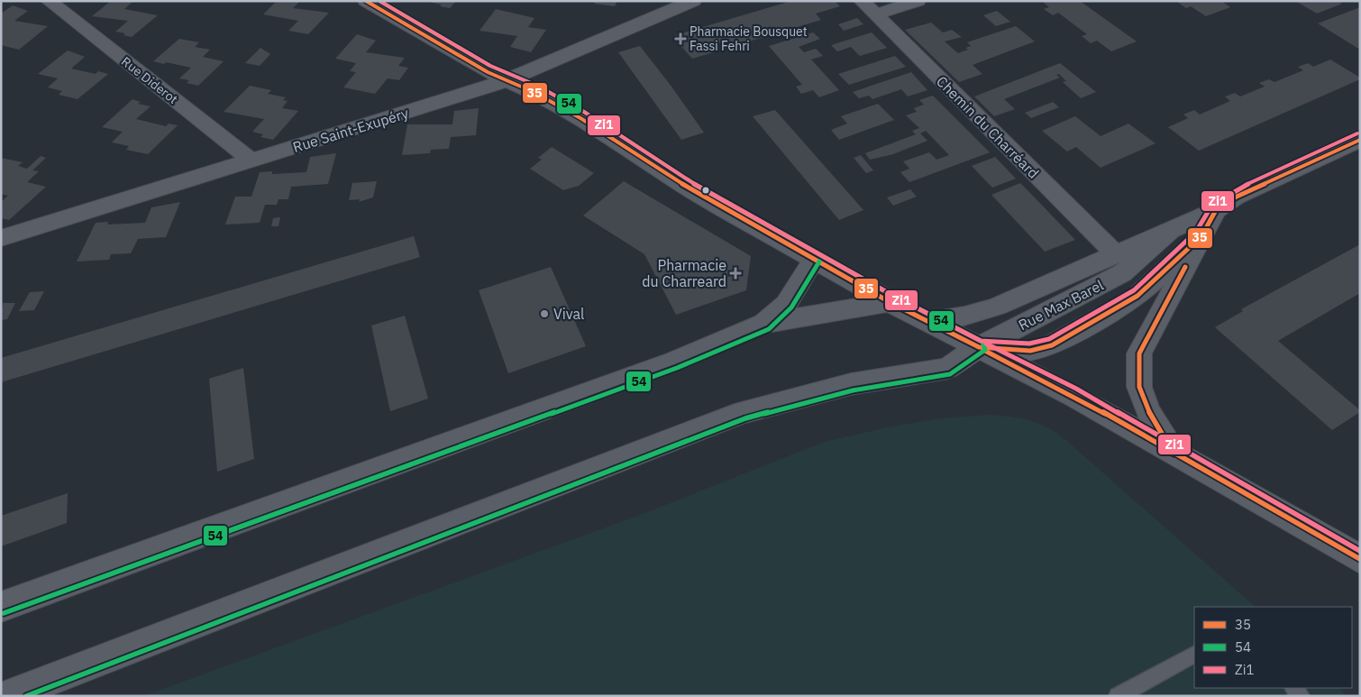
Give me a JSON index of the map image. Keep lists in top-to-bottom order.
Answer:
{
  "streets": {
    "street": [
      "Rue Diderot",
      "Chemin du Charréard",
      "Rue Saint-Exupéry",
      "Rue Max Barel"
    ]
  },
  "crossings": [
    ["Rue Diderot", "Rue Saint-Exupéry"],
    ["Chemin du Charréard", "Rue Max Barel"]
  ],
  "places": {
    "health": ["Pharmacie Bousquet Fassi Fehri", "Pharmacie du Charreard"],
    "other": ["Vival"]
  },
  "lines": ["transit line 35", "transit line 54", "transit line Zi1"],
  "legend": ["35", "54", "Zi1"]
}
